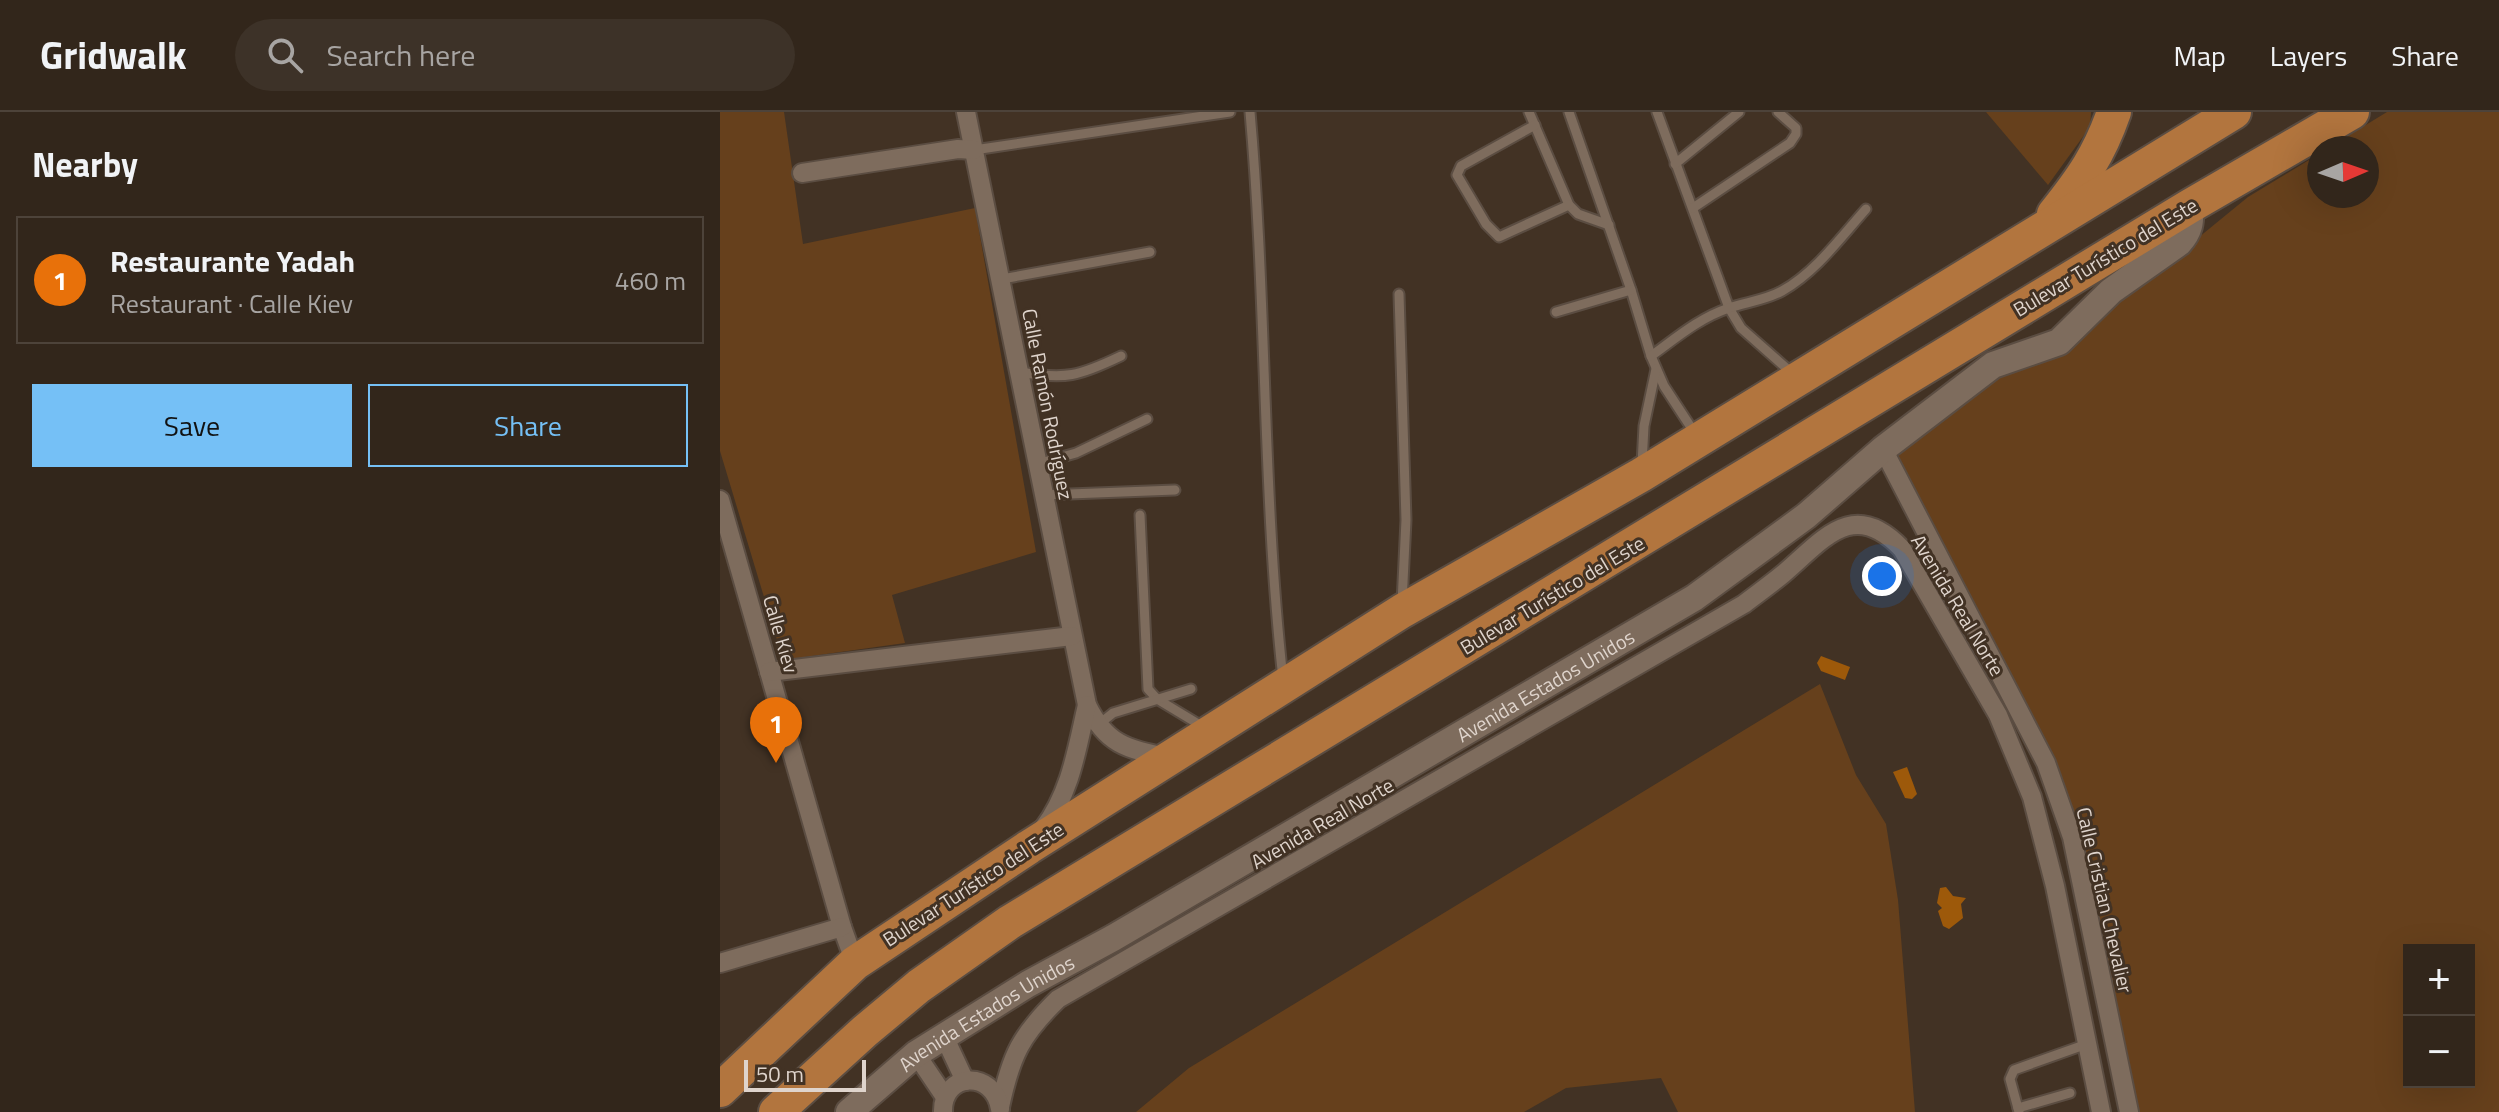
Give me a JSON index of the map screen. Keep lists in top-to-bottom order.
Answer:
{
  "streets": {
    "highway": ["Bulevar Turístico del Este"],
    "street": [
      "Calle Ramón Rodríguez",
      "Avenida Real Norte",
      "Calle Kiev",
      "Avenida Estados Unidos",
      "Calle Cristian Chevalier"
    ]
  },
  "crossings": [
    ["Bulevar Turístico del Este", "Calle Kiev"],
    ["Bulevar Turístico del Este", "Avenida Estados Unidos"],
    ["Avenida Estados Unidos", "Calle Cristian Chevalier"]
  ],
  "scale_bar": "50 m",
  "north": "right",
  "page": {
    "header": "Gridwalk",
    "search": "Search here",
    "nav": ["Map", "Layers", "Share"],
    "heading": "Nearby",
    "list": [
      {
        "mark": "1",
        "name": "Restaurante Yadah",
        "note": "Restaurant · Calle Kiev",
        "value": "460 m"
      }
    ],
    "buttons": ["Save", "Share"],
    "pins": "1",
    "map_buttons": ["+", "−"],
    "scale": "50 m"
  }
}
